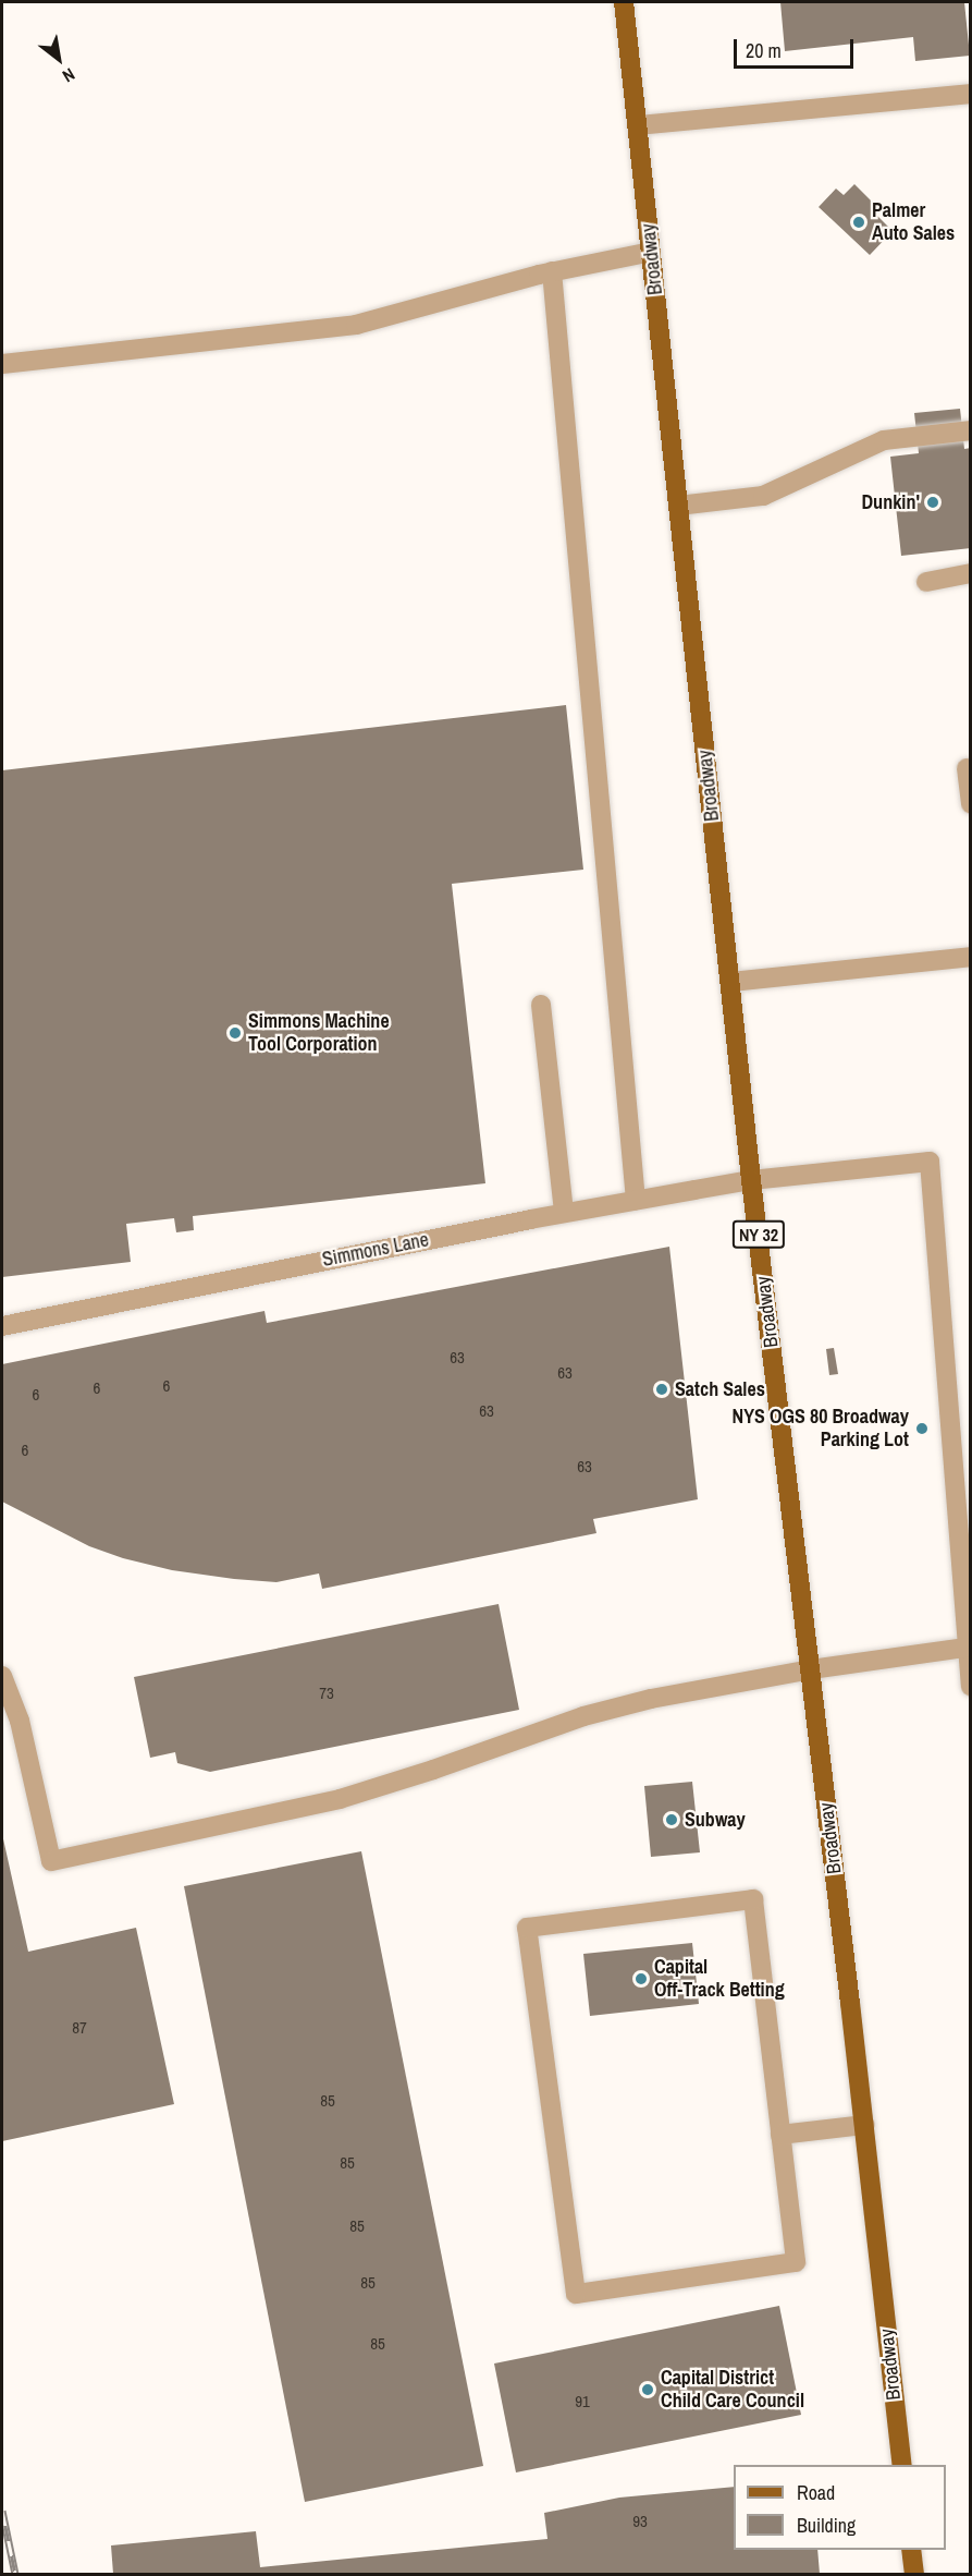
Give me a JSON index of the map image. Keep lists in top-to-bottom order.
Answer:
{
  "streets": {
    "main road": ["Broadway", "NY 32"],
    "street": ["Simmons Lane"]
  },
  "crossings": [
    ["Broadway", "Simmons Lane"]
  ],
  "places": [
    "Palmer Auto Sales",
    "Dunkin'",
    "Simmons Machine Tool Corporation",
    "Satch Sales",
    "NYS OGS 80 Broadway Parking Lot",
    "Subway",
    "Capital Off-Track Betting",
    "Capital District Child Care Council"
  ],
  "house_numbers": [
    "63",
    "63",
    "6",
    "6",
    "6",
    "63",
    "6",
    "63",
    "73",
    "87",
    "85",
    "85",
    "85",
    "85",
    "85",
    "91",
    "93"
  ],
  "legend": ["Road", "Building"],
  "scale_bar": "20 m",
  "north": "bottom right"
}
